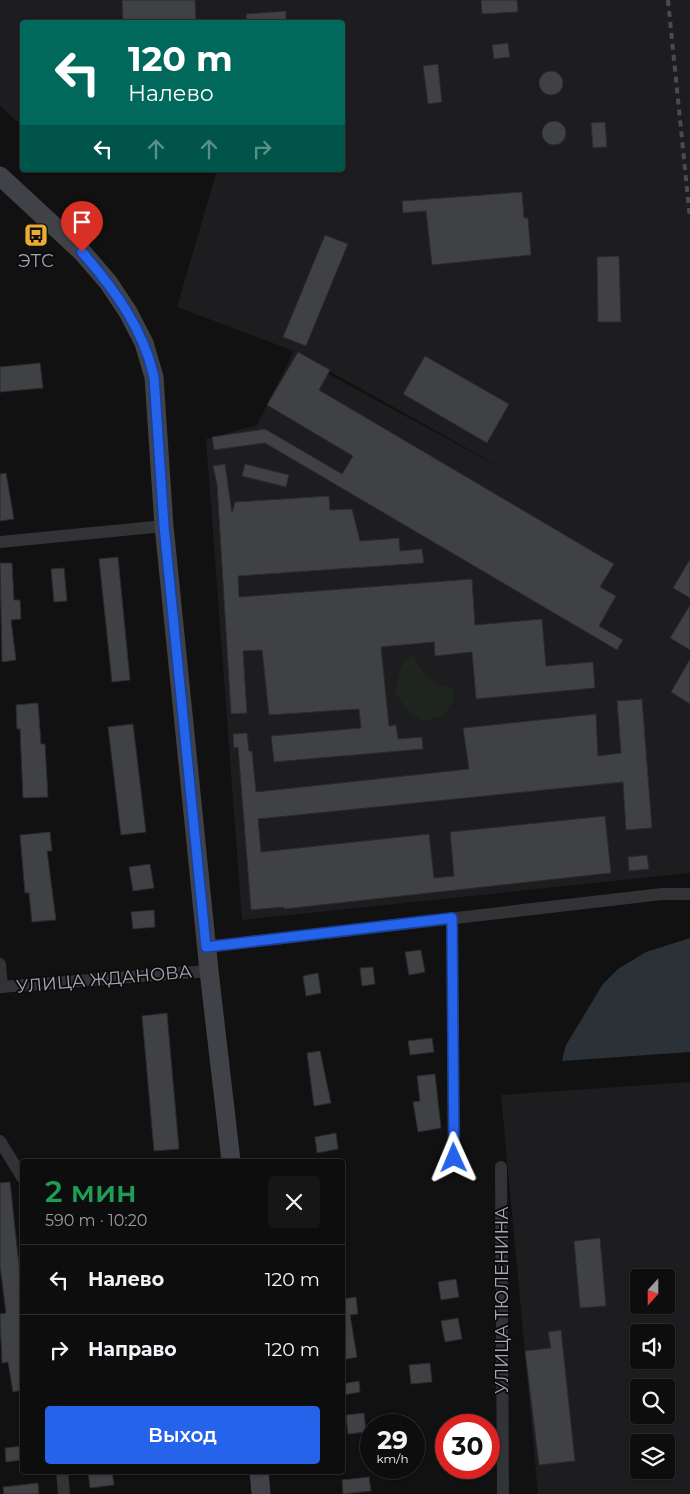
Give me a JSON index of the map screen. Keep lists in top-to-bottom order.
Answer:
{
  "streets": {
    "street": ["УЛИЦА ЖДАНОВА", "УЛИЦА ТЮЛЕНИНА"]
  },
  "places": {
    "bus stop": ["ЭТС"]
  },
  "north": "bottom",
  "page": {
    "turn": ["120 m", "Налево"],
    "heading": ["2 мин", "590 m · 10:20"],
    "list": [
      {
        "name": "Налево",
        "value": "120 m"
      },
      {
        "name": "Направо",
        "value": "120 m"
      }
    ],
    "buttons": "Выход",
    "speed": "29 km/h",
    "limit": "30"
  }
}
